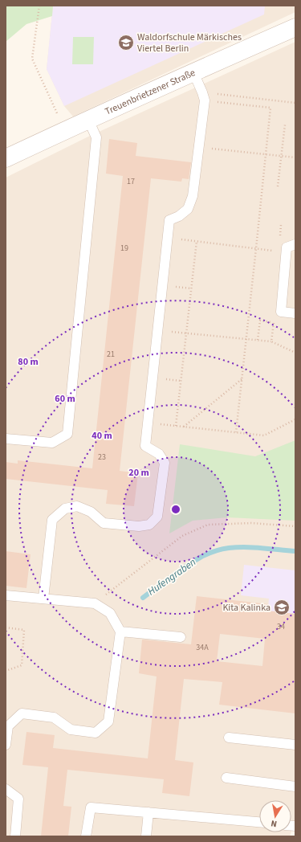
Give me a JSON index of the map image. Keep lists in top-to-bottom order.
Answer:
{
  "streets": {
    "street": ["Treuenbrietzener Straße"]
  },
  "water": ["Hufengraben"],
  "places": {
    "school or university": ["Waldorfschule Märkisches Viertel Berlin", "Kita Kalinka"]
  },
  "house_numbers": [
    "17",
    "19",
    "21",
    "23",
    "34",
    "34A"
  ],
  "north": "bottom",
  "rings": [
    "80 m",
    "60 m",
    "40 m",
    "20 m"
  ]
}
